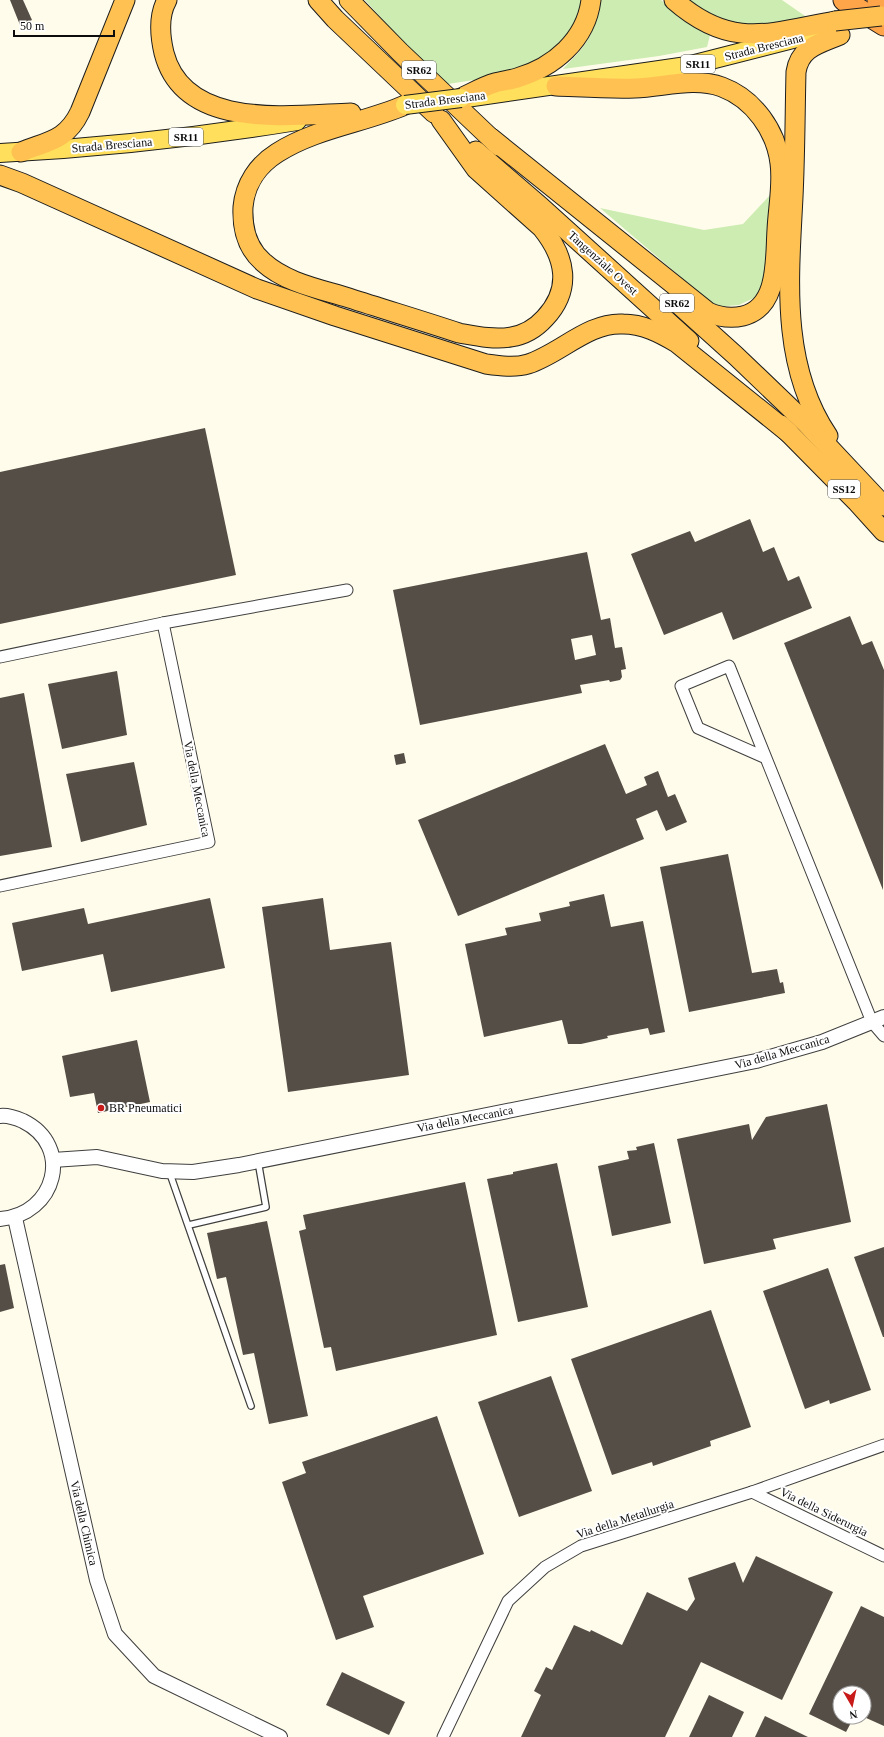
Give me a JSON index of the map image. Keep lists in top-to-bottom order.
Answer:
{
  "streets": {
    "highway": ["SR62", "Tangenziale Ovest", "SS12"],
    "main road": ["Strada Bresciana", "SR11"],
    "street": [
      "Via della Meccanica",
      "Via della Siderurgia",
      "Via della Metallurgia",
      "Via della Chimica"
    ]
  },
  "crossings": [
    ["Via della Siderurgia", "Via della Metallurgia"]
  ],
  "places": ["BR Pneumatici"],
  "scale_bar": "50 m",
  "north": "bottom"
}
